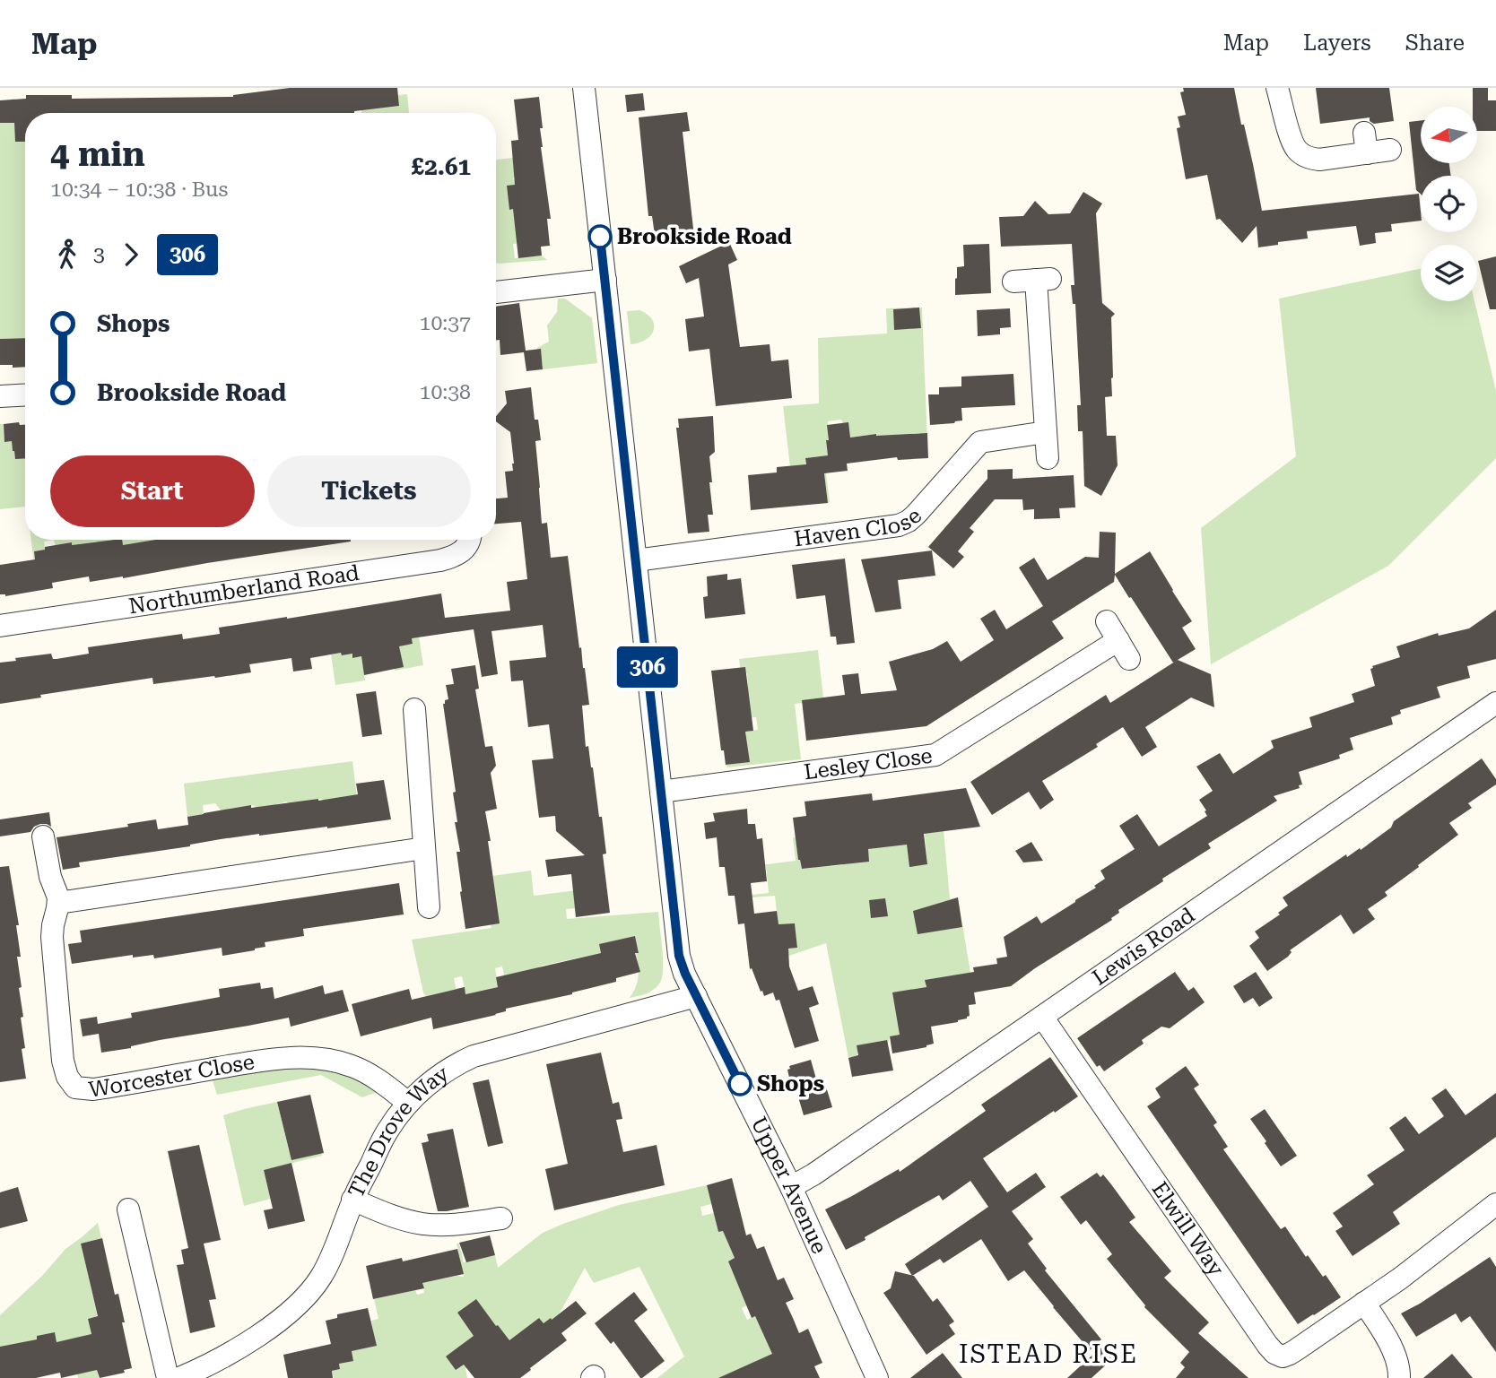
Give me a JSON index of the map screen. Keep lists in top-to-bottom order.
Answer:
{
  "streets": {
    "street": [
      "Haven Close",
      "Northumberland Road",
      "Lesley Close",
      "Lewis Road",
      "Worcester Close",
      "The Drove Way",
      "Upper Avenue",
      "Elwill Way"
    ]
  },
  "crossings": [
    ["Lewis Road", "Upper Avenue"],
    ["Lewis Road", "Elwill Way"],
    ["Worcester Close", "The Drove Way"],
    ["The Drove Way", "Upper Avenue"]
  ],
  "districts": ["ISTEAD RISE"],
  "places": ["Brookside Road", "Shops"],
  "lines": ["bus line 306"],
  "north": "left",
  "page": {
    "header": "Map",
    "nav": ["Map", "Layers", "Share"],
    "on_map": "306",
    "heading": ["4 min", "10:34 – 10:38 · Bus", "£2.61"],
    "legs": ["3", "306"],
    "list": [
      {
        "name": "Shops",
        "value": "10:37"
      },
      {
        "name": "Brookside Road",
        "value": "10:38"
      }
    ],
    "buttons": ["Start", "Tickets"]
  }
}
